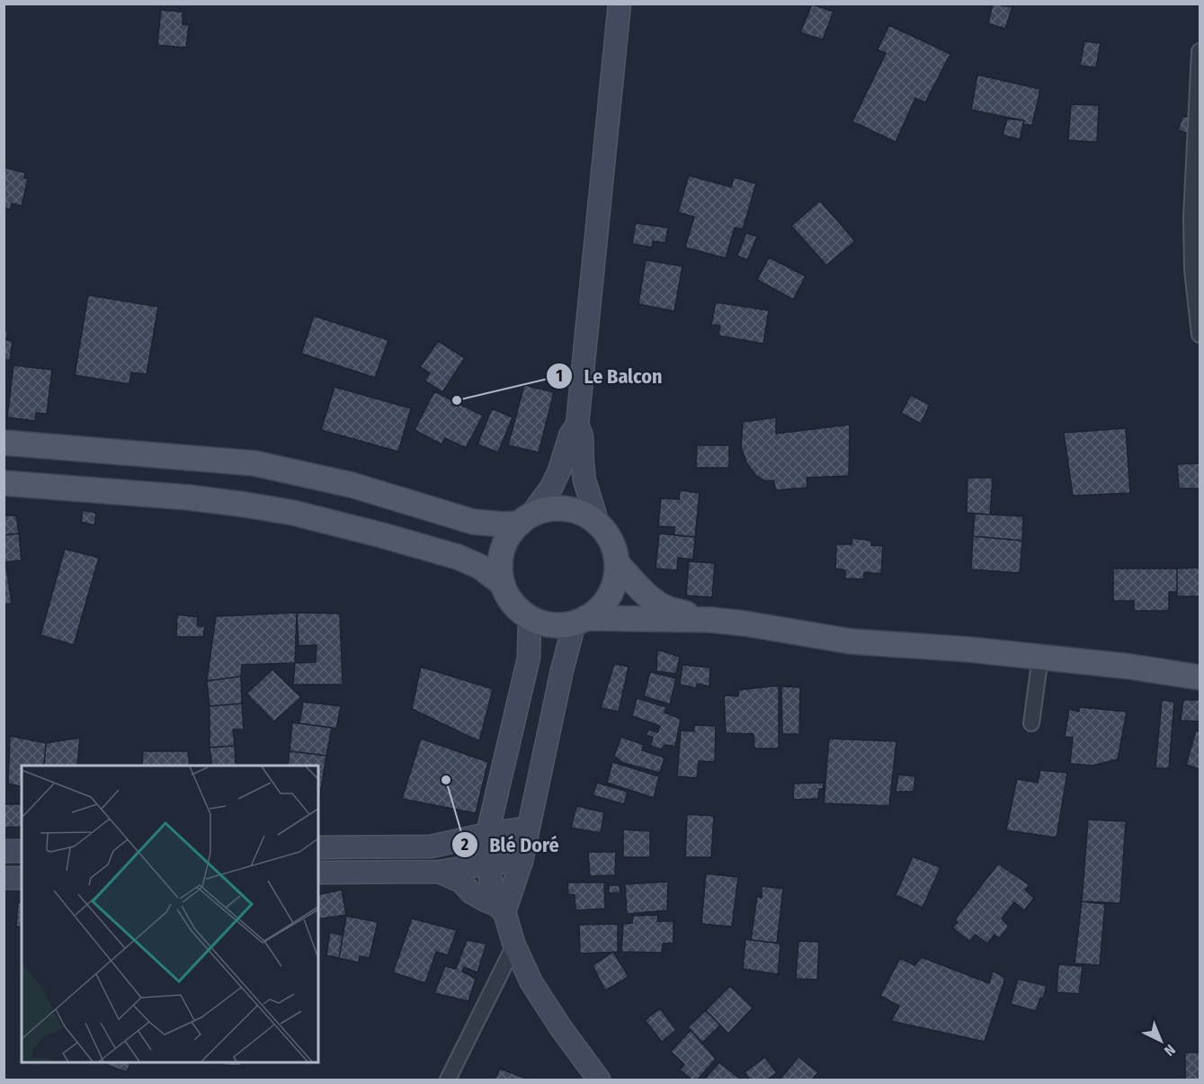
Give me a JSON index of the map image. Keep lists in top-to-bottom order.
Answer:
{
  "places": ["Le Balcon", "Blé Doré"],
  "north": "bottom right"
}
